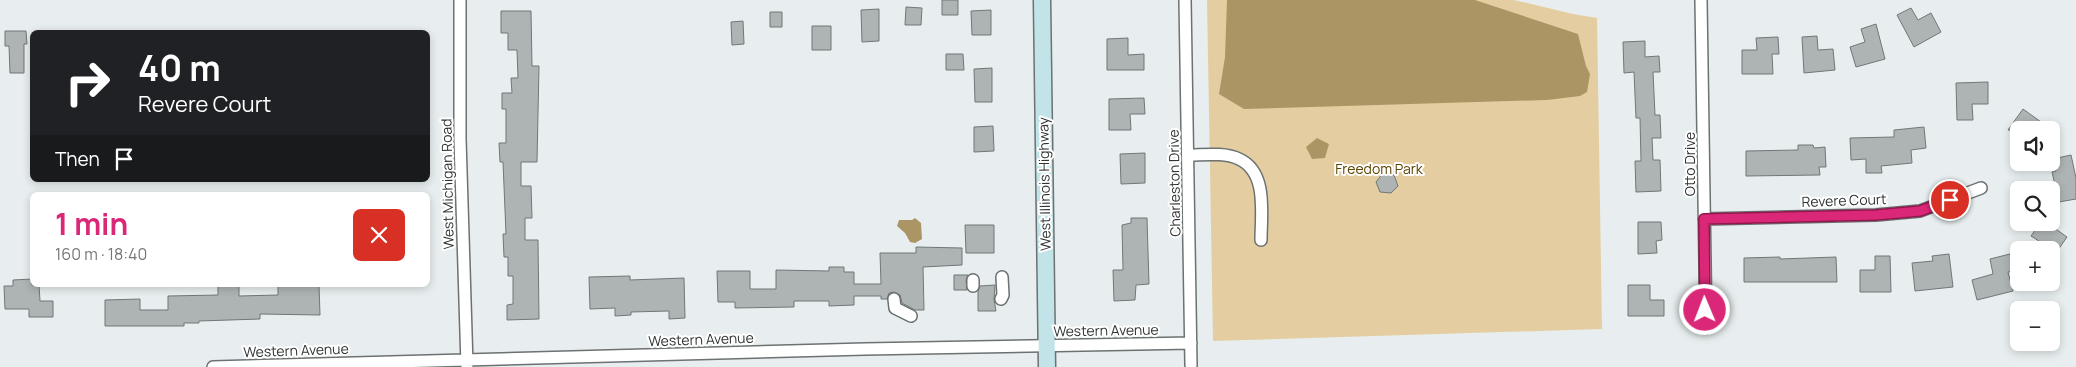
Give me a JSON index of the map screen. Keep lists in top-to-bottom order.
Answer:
{
  "streets": {
    "street": [
      "Otto Drive",
      "Charleston Drive",
      "West Michigan Road",
      "West Illinois Highway",
      "Revere Court",
      "Western Avenue"
    ]
  },
  "crossings": [
    ["Otto Drive", "Revere Court"],
    ["Charleston Drive", "Western Avenue"],
    ["West Michigan Road", "Western Avenue"],
    ["West Illinois Highway", "Western Avenue"]
  ],
  "parks": ["Freedom Park"],
  "page": {
    "turn": ["40 m", "Revere Court"],
    "map_buttons": ["+", "−"],
    "then": "Then",
    "heading": ["1 min", "160 m · 18:40"]
  }
}
